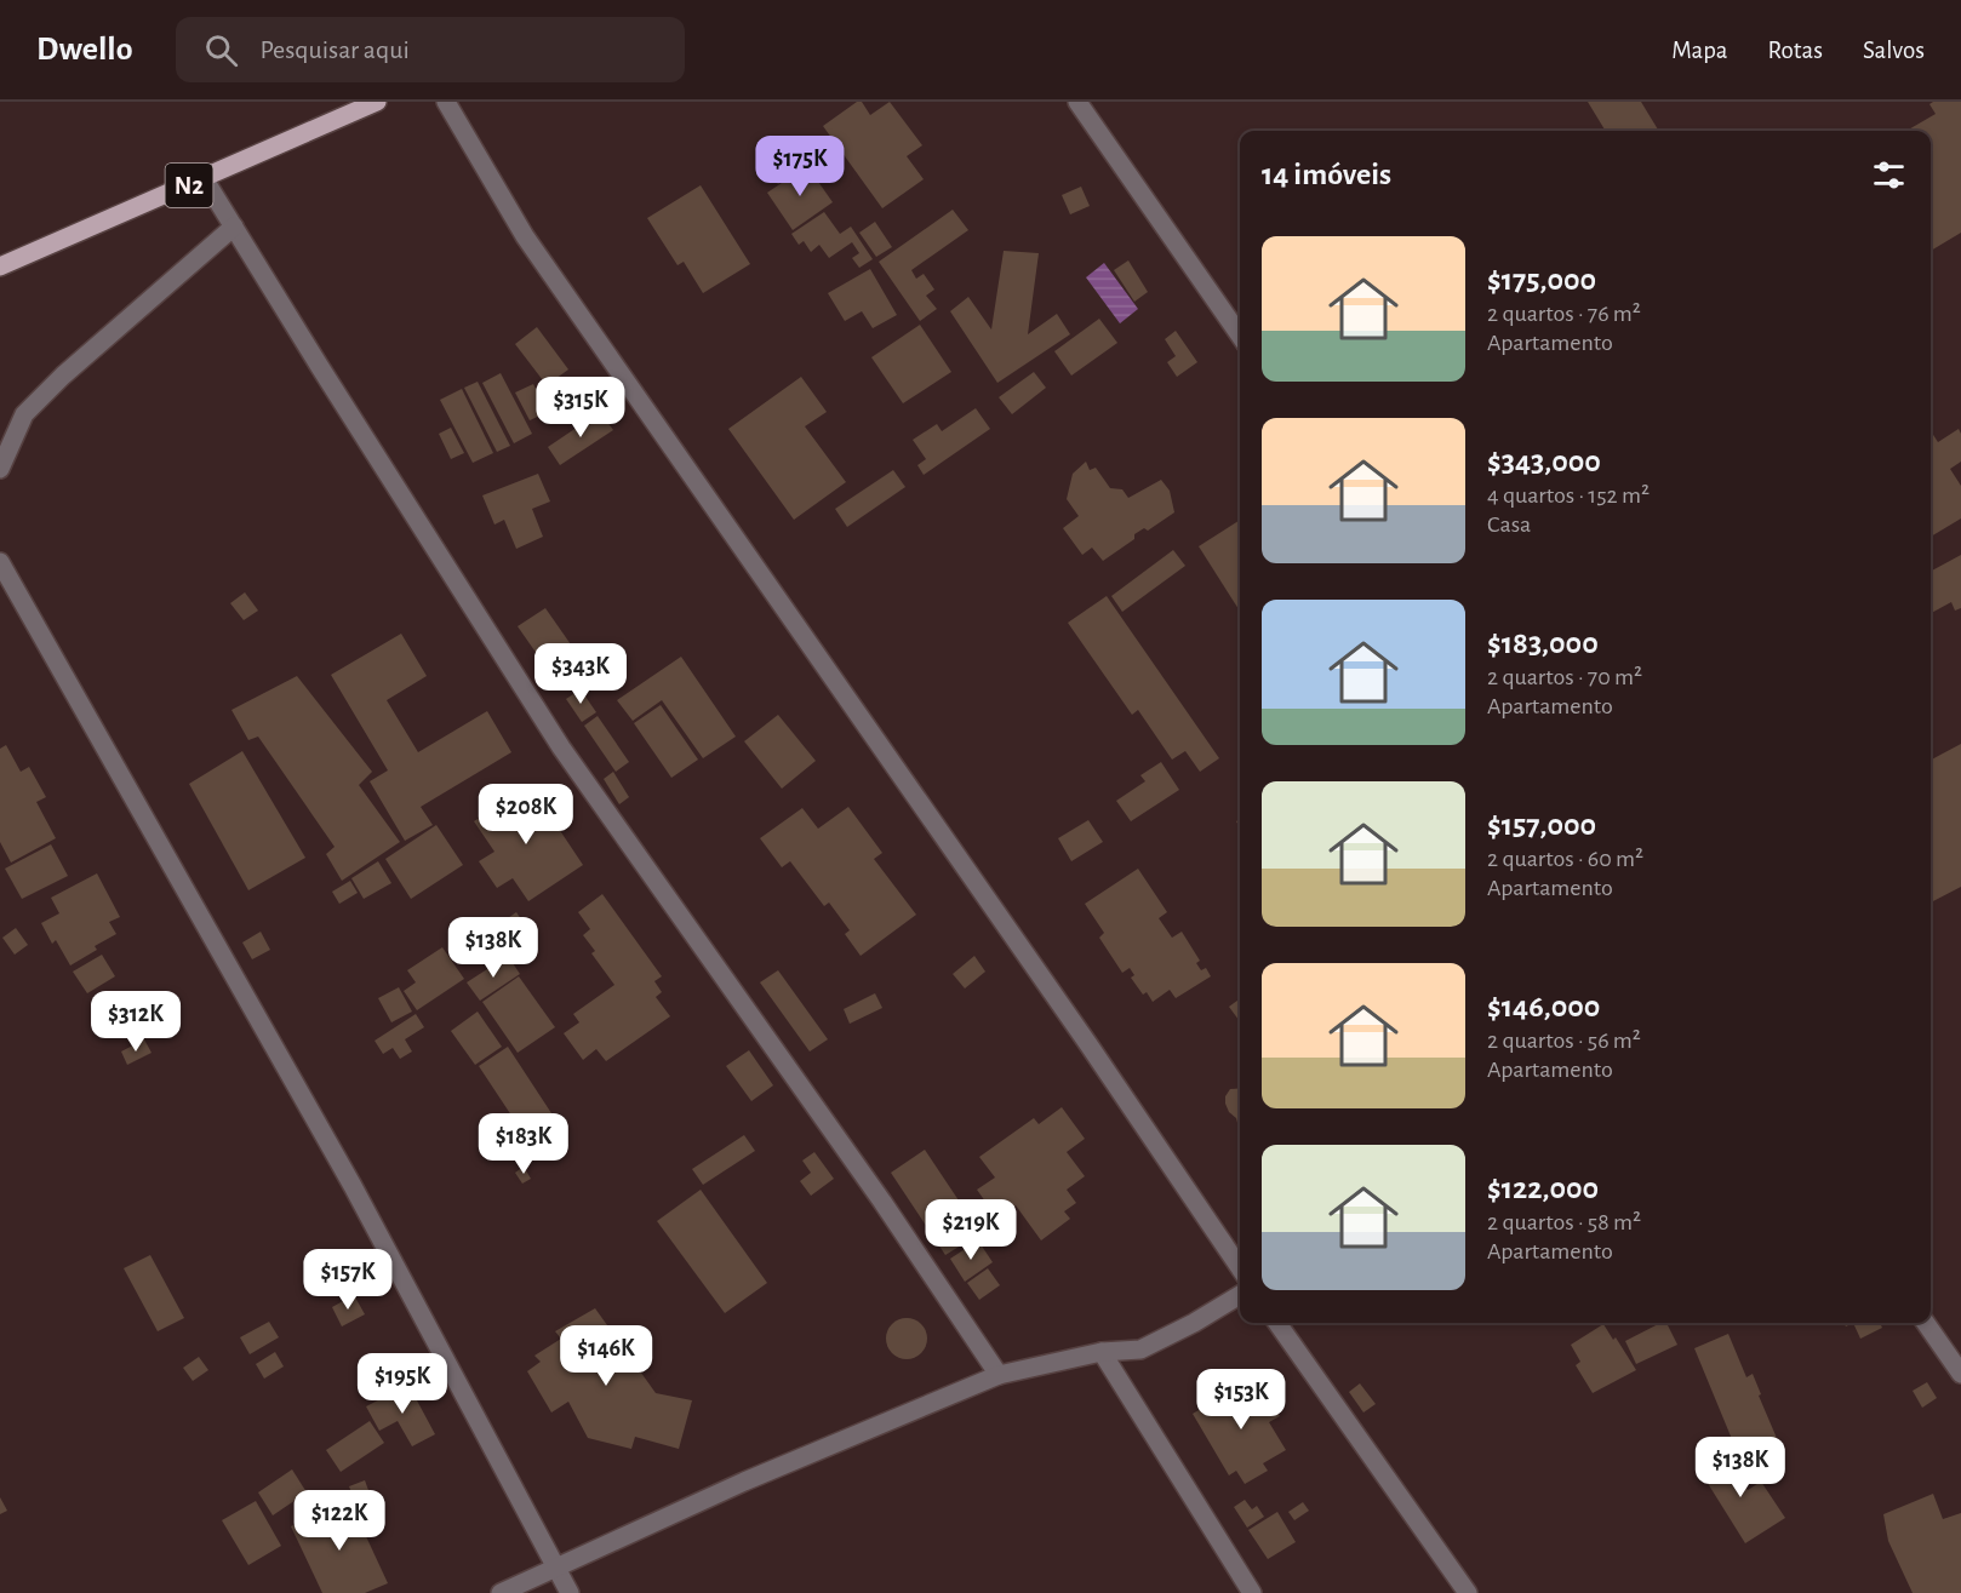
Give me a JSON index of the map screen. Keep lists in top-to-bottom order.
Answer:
{
  "streets": {
    "main road": ["N2"]
  },
  "page": {
    "header": "Dwello",
    "search": "Pesquisar aqui",
    "nav": ["Mapa", "Rotas", "Salvos"],
    "heading": "14 imóveis",
    "price": [
      "$175K",
      "$315K",
      "$343K",
      "$208K",
      "$138K",
      "$312K",
      "$183K",
      "$219K",
      "$157K",
      "$146K",
      "$195K",
      "$153K",
      "$138K",
      "$122K"
    ],
    "list": [
      {
        "name": "$175,000",
        "note": "2 quartos · 76 m² · Apartamento"
      },
      {
        "name": "$343,000",
        "note": "4 quartos · 152 m² · Casa"
      },
      {
        "name": "$183,000",
        "note": "2 quartos · 70 m² · Apartamento"
      },
      {
        "name": "$157,000",
        "note": "2 quartos · 60 m² · Apartamento"
      },
      {
        "name": "$146,000",
        "note": "2 quartos · 56 m² · Apartamento"
      },
      {
        "name": "$122,000",
        "note": "2 quartos · 58 m² · Apartamento"
      }
    ]
  }
}
